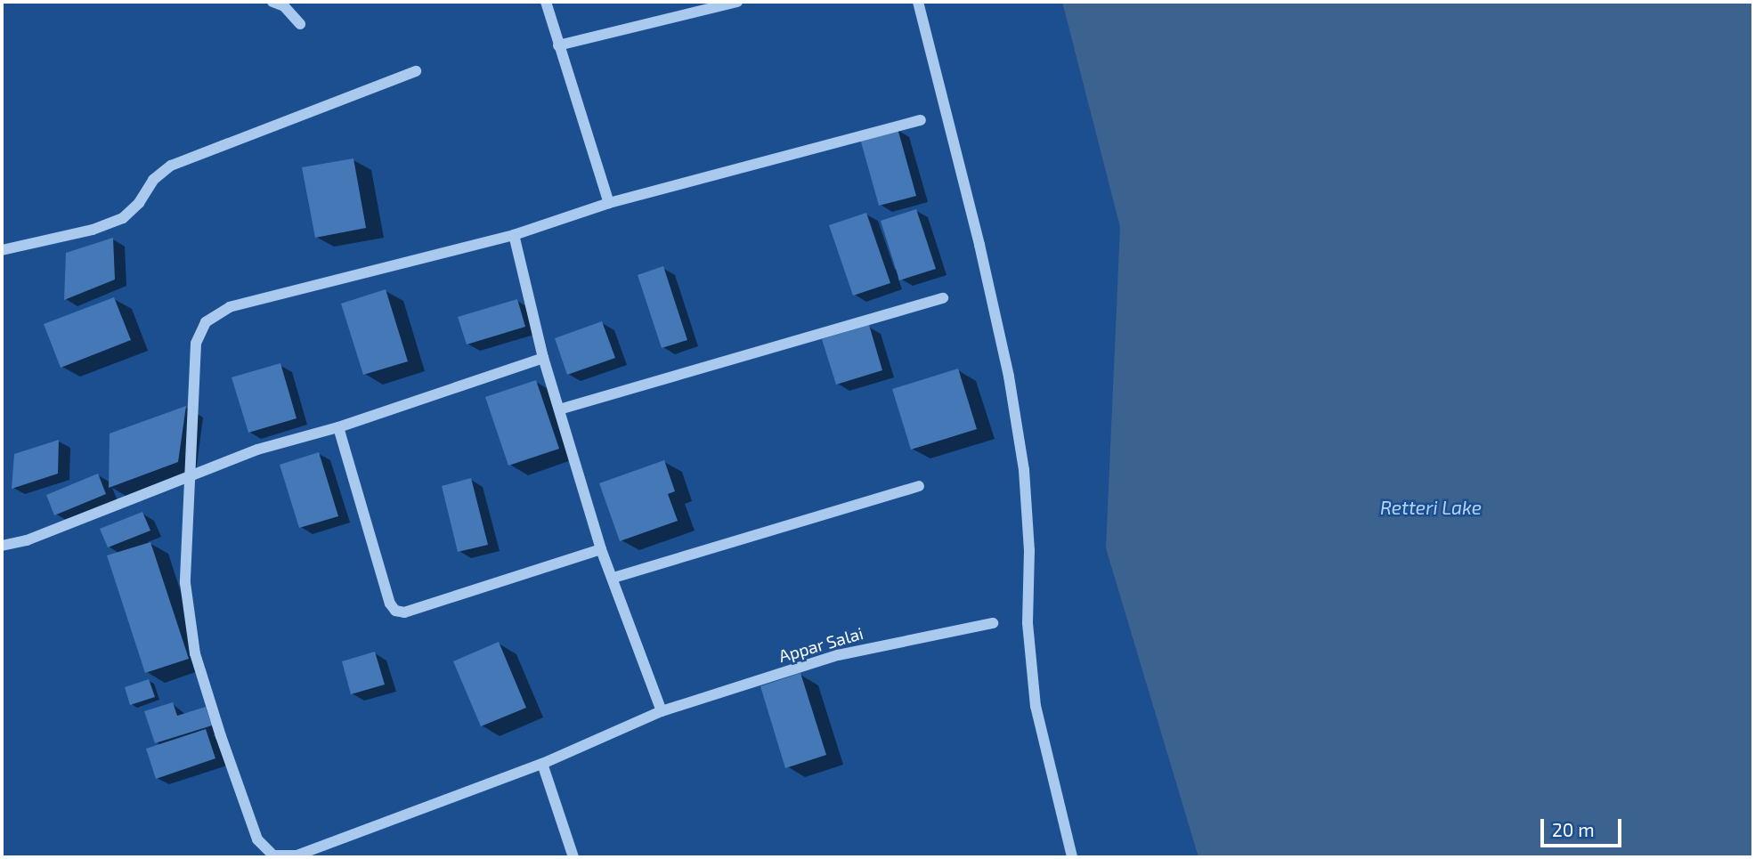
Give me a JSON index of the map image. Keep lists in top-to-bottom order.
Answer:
{
  "streets": {
    "street": ["Appar Salai"]
  },
  "water": ["Retteri Lake"],
  "scale_bar": "20 m"
}
